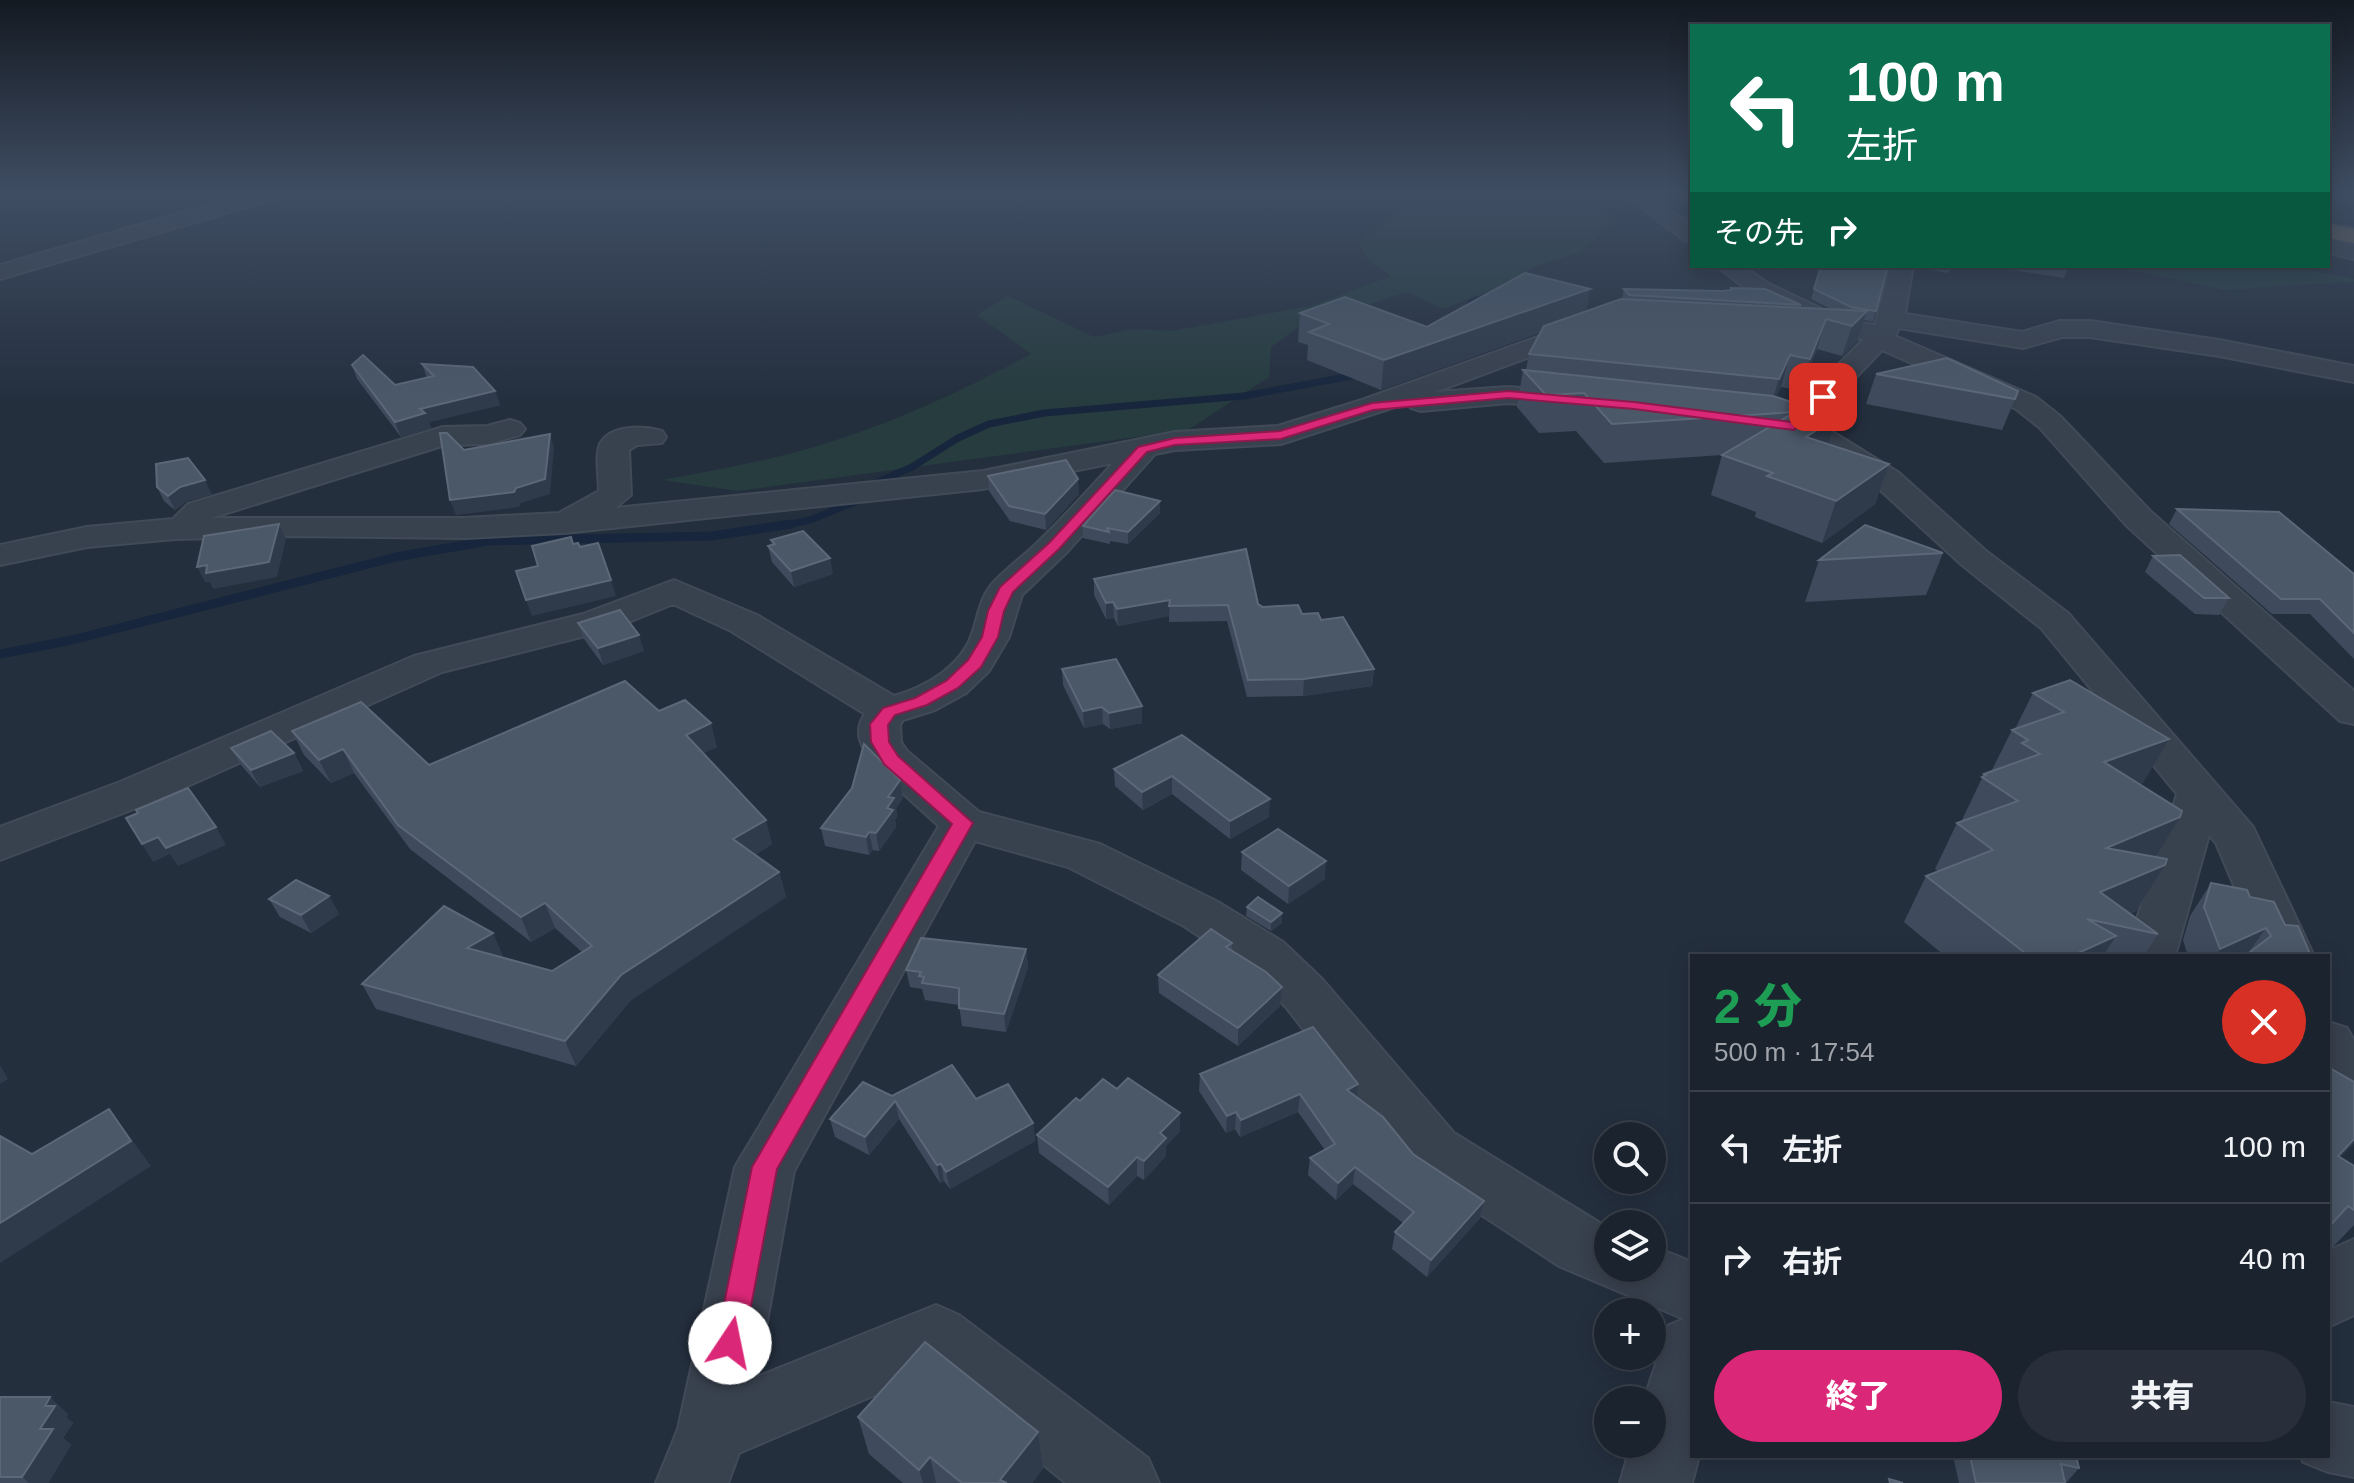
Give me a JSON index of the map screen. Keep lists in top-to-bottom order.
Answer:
{
  "page": {
    "turn": ["100 m", "左折"],
    "then": "その先",
    "heading": ["2 分", "500 m · 17:54"],
    "list": [
      {
        "name": "左折",
        "value": "100 m"
      },
      {
        "name": "右折",
        "value": "40 m"
      }
    ],
    "map_buttons": ["+", "−"],
    "buttons": ["終了", "共有"]
  }
}
